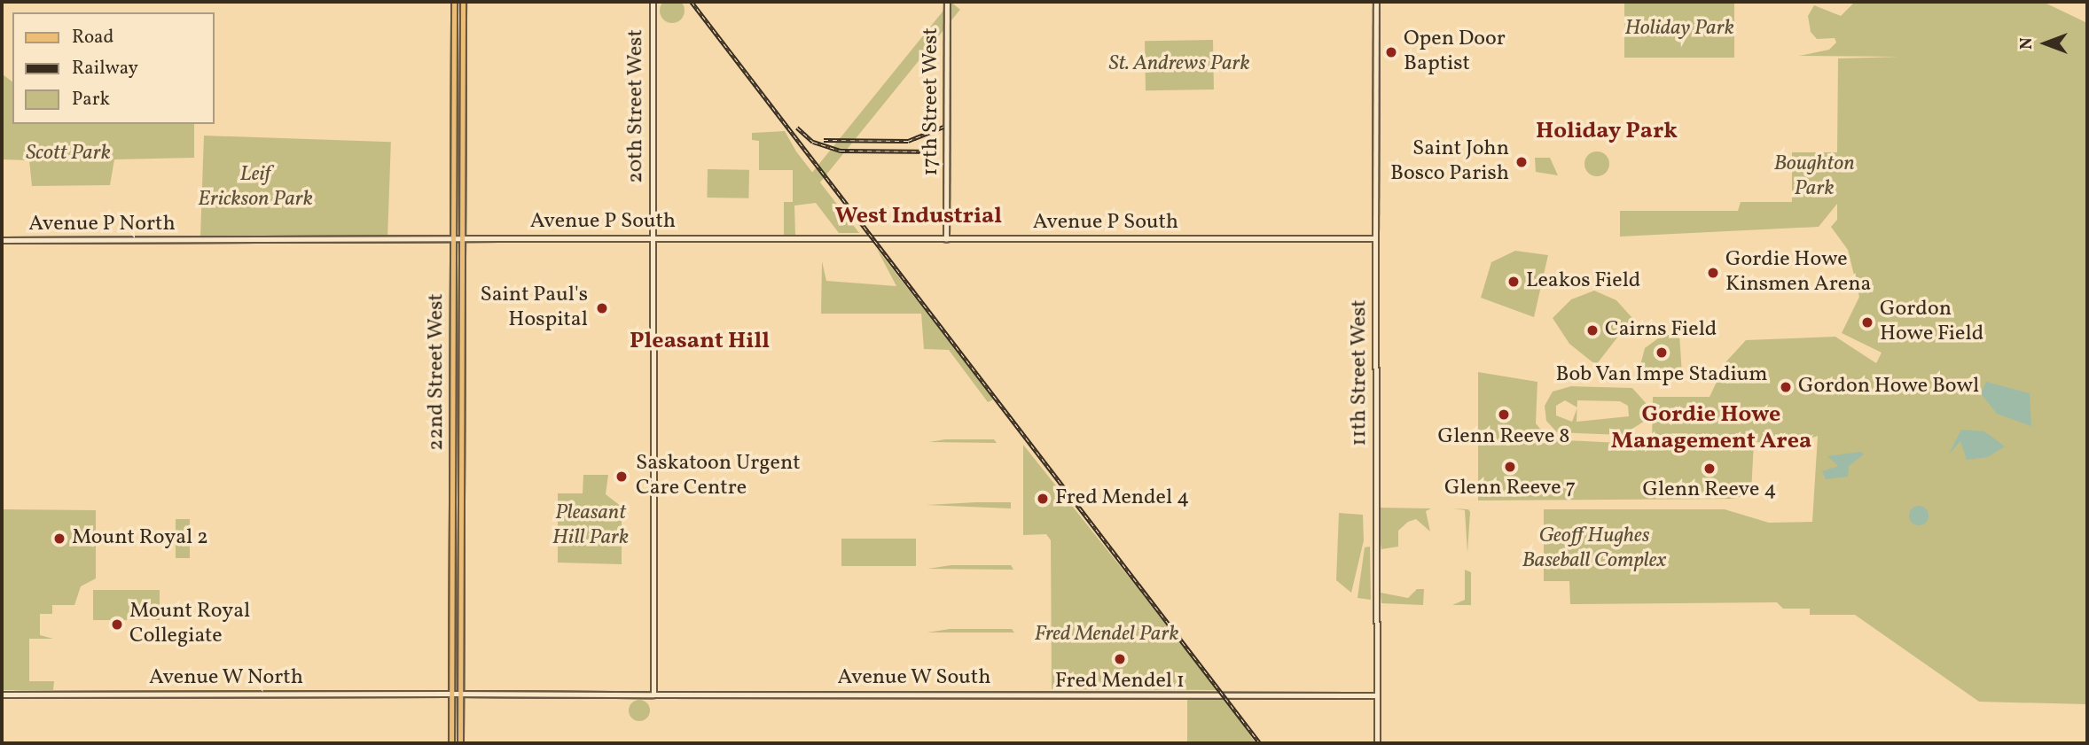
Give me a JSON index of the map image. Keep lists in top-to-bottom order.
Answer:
{
  "streets": {
    "main road": [
      "20th Street West",
      "Avenue P South",
      "Avenue P North",
      "22nd Street West",
      "11th Street West",
      "Avenue W South"
    ],
    "street": ["17th Street West", "Avenue W North"]
  },
  "crossings": [
    ["17th Street West", "Avenue P South"],
    ["20th Street West", "Avenue P South"],
    ["20th Street West", "Avenue W South"],
    ["Avenue P South", "Avenue P North"],
    ["Avenue P South", "22nd Street West"],
    ["Avenue P South", "11th Street West"],
    ["Avenue P North", "22nd Street West"],
    ["22nd Street West", "Avenue W North"],
    ["22nd Street West", "Avenue W South"],
    ["11th Street West", "Avenue W South"],
    ["Avenue W North", "Avenue W South"]
  ],
  "districts": [
    "Holiday Park",
    "West Industrial",
    "Pleasant Hill",
    "Gordie Howe Management Area"
  ],
  "parks": [
    "Holiday Park",
    "St. Andrews Park",
    "Scott Park",
    "Boughton Park",
    "Leif Erickson Park",
    "Pleasant Hill Park",
    "Geoff Hughes Baseball Complex",
    "Fred Mendel Park"
  ],
  "places": [
    "Open Door Baptist",
    "Saint John Bosco Parish",
    "Gordie Howe Kinsmen Arena",
    "Leakos Field",
    "Saint Paul's Hospital",
    "Gordon Howe Field",
    "Cairns Field",
    "Bob Van Impe Stadium",
    "Gordon Howe Bowl",
    "Glenn Reeve 8",
    "Glenn Reeve 7",
    "Glenn Reeve 4",
    "Saskatoon Urgent Care Centre",
    "Fred Mendel 4",
    "Mount Royal 2",
    "Mount Royal Collegiate",
    "Fred Mendel 1"
  ],
  "legend": ["Road", "Railway", "Park"],
  "north": "left"
}
